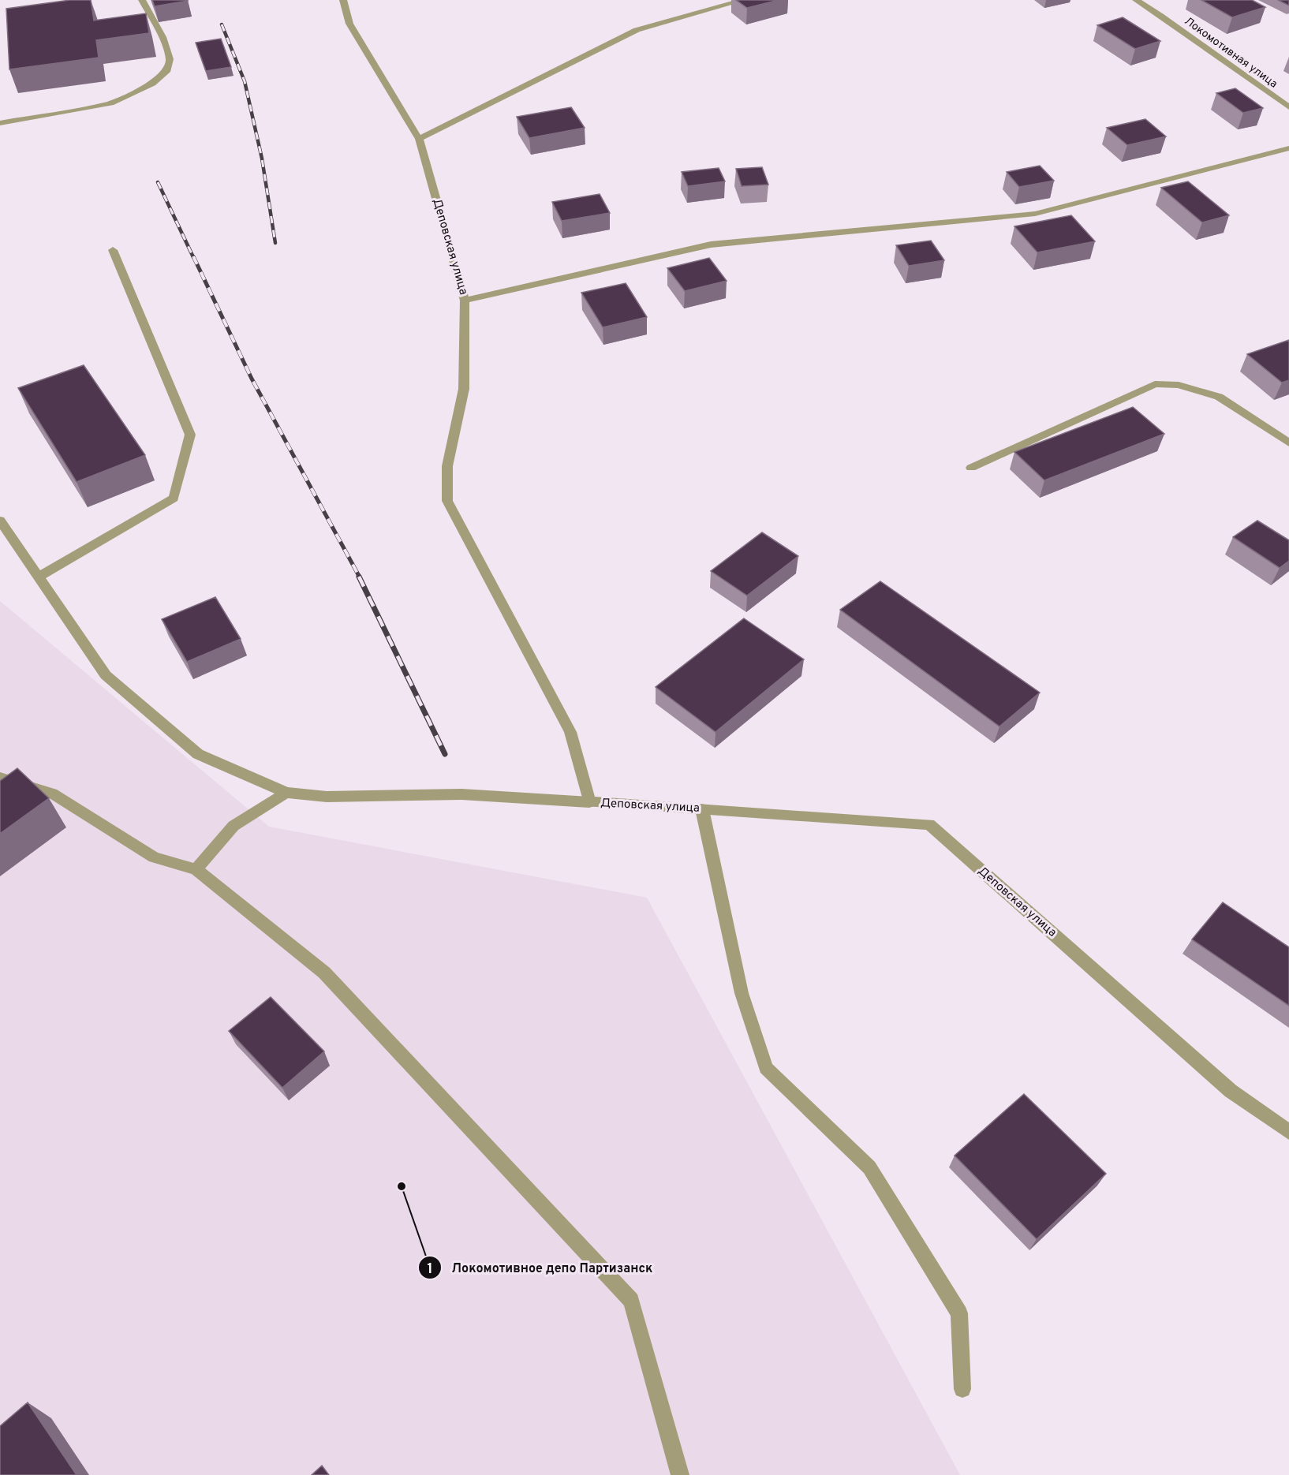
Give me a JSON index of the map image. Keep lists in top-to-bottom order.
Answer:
{
  "streets": {
    "street": ["Локомотивная улица", "Деповская улица"]
  },
  "places": ["Локомотивное депо Партизанск"]
}
